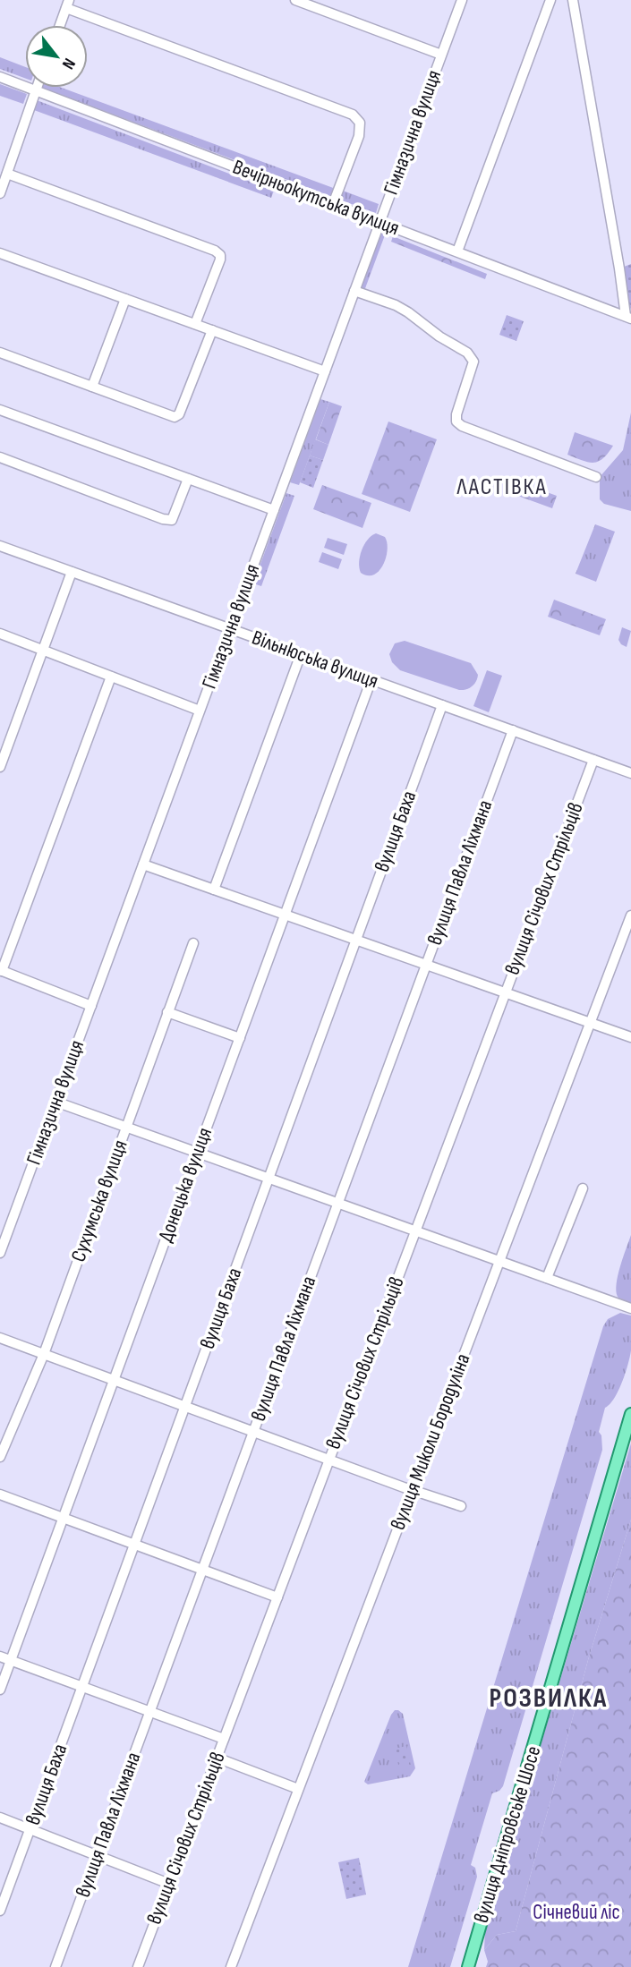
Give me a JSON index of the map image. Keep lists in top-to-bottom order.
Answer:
{
  "streets": {
    "main road": ["вулиця Дніпровське Шосе"],
    "street": [
      "Гімназична вулиця",
      "Вечірньокутська вулиця",
      "Вільнюська вулиця",
      "вулиця Баха",
      "вулиця Павла Ліхмана",
      "вулиця Січових Стрільців",
      "Донецька вулиця",
      "Сухумська вулиця",
      "вулиця Миколи Бородуліна"
    ]
  },
  "crossings": [
    ["Гімназична вулиця", "Вечірньокутська вулиця"],
    ["Гімназична вулиця", "Вільнюська вулиця"],
    ["Вільнюська вулиця", "вулиця Баха"],
    ["Вільнюська вулиця", "вулиця Павла Ліхмана"],
    ["Вільнюська вулиця", "вулиця Січових Стрільців"],
    ["Вільнюська вулиця", "Донецька вулиця"]
  ],
  "districts": ["ЛАСТІВКА", "РОЗВИЛКА"],
  "parks": ["Січневий ліс"],
  "north": "bottom right"
}
